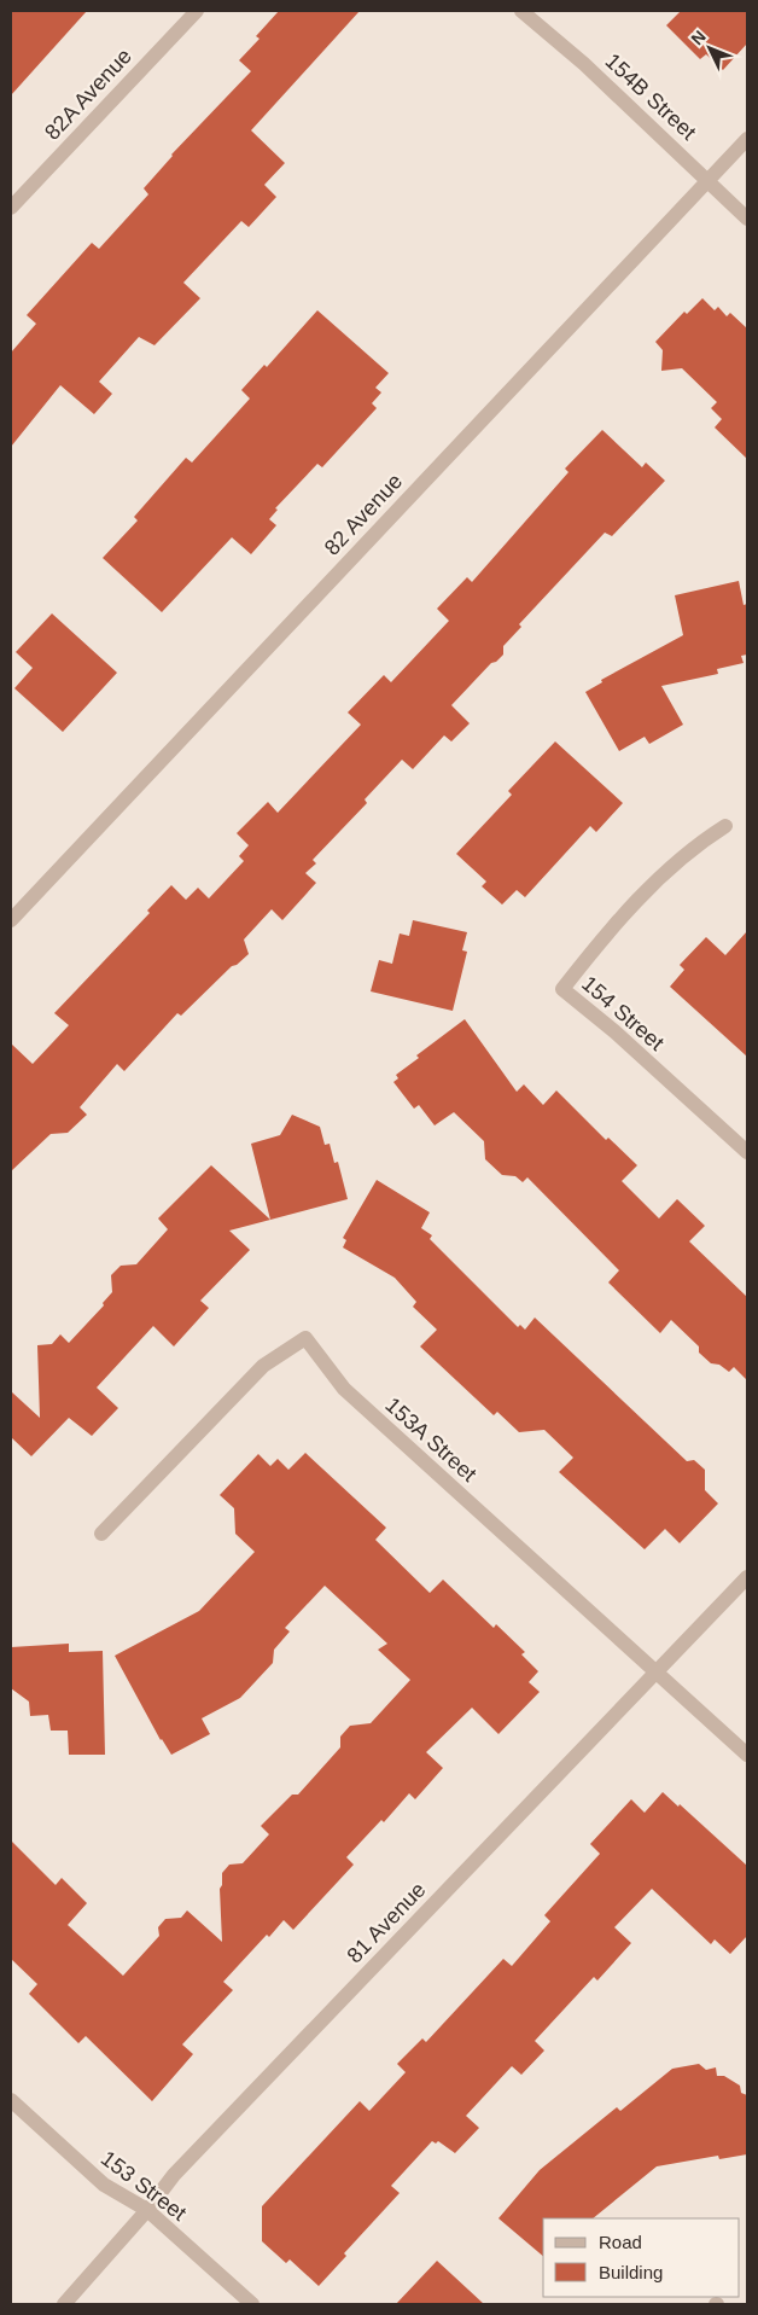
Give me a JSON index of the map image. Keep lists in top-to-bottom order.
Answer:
{
  "streets": {
    "street": [
      "82A Avenue",
      "154B Street",
      "82 Avenue",
      "154 Street",
      "153A Street",
      "81 Avenue",
      "153 Street"
    ]
  },
  "crossings": [
    ["154B Street", "82 Avenue"],
    ["153A Street", "81 Avenue"],
    ["81 Avenue", "153 Street"]
  ],
  "legend": ["Road", "Building"],
  "north": "top left"
}
